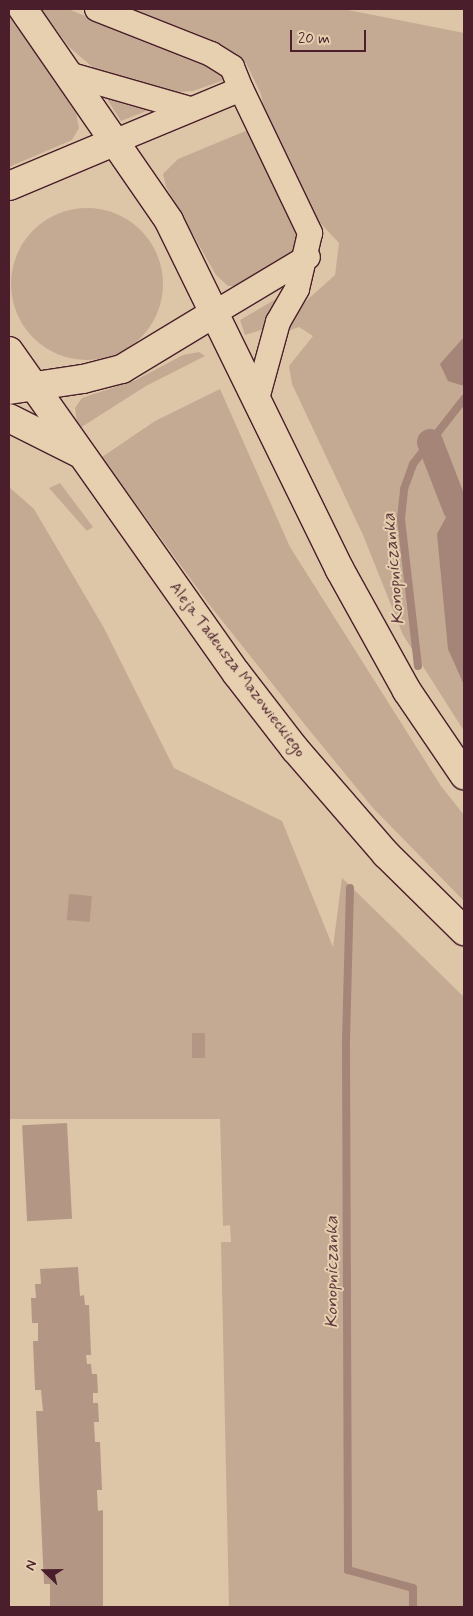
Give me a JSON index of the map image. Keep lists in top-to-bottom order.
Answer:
{
  "streets": {
    "main road": ["Aleja Tadeusza Mazowieckiego"]
  },
  "water": ["Konopniczanka"],
  "scale_bar": "20 m",
  "north": "left"
}
